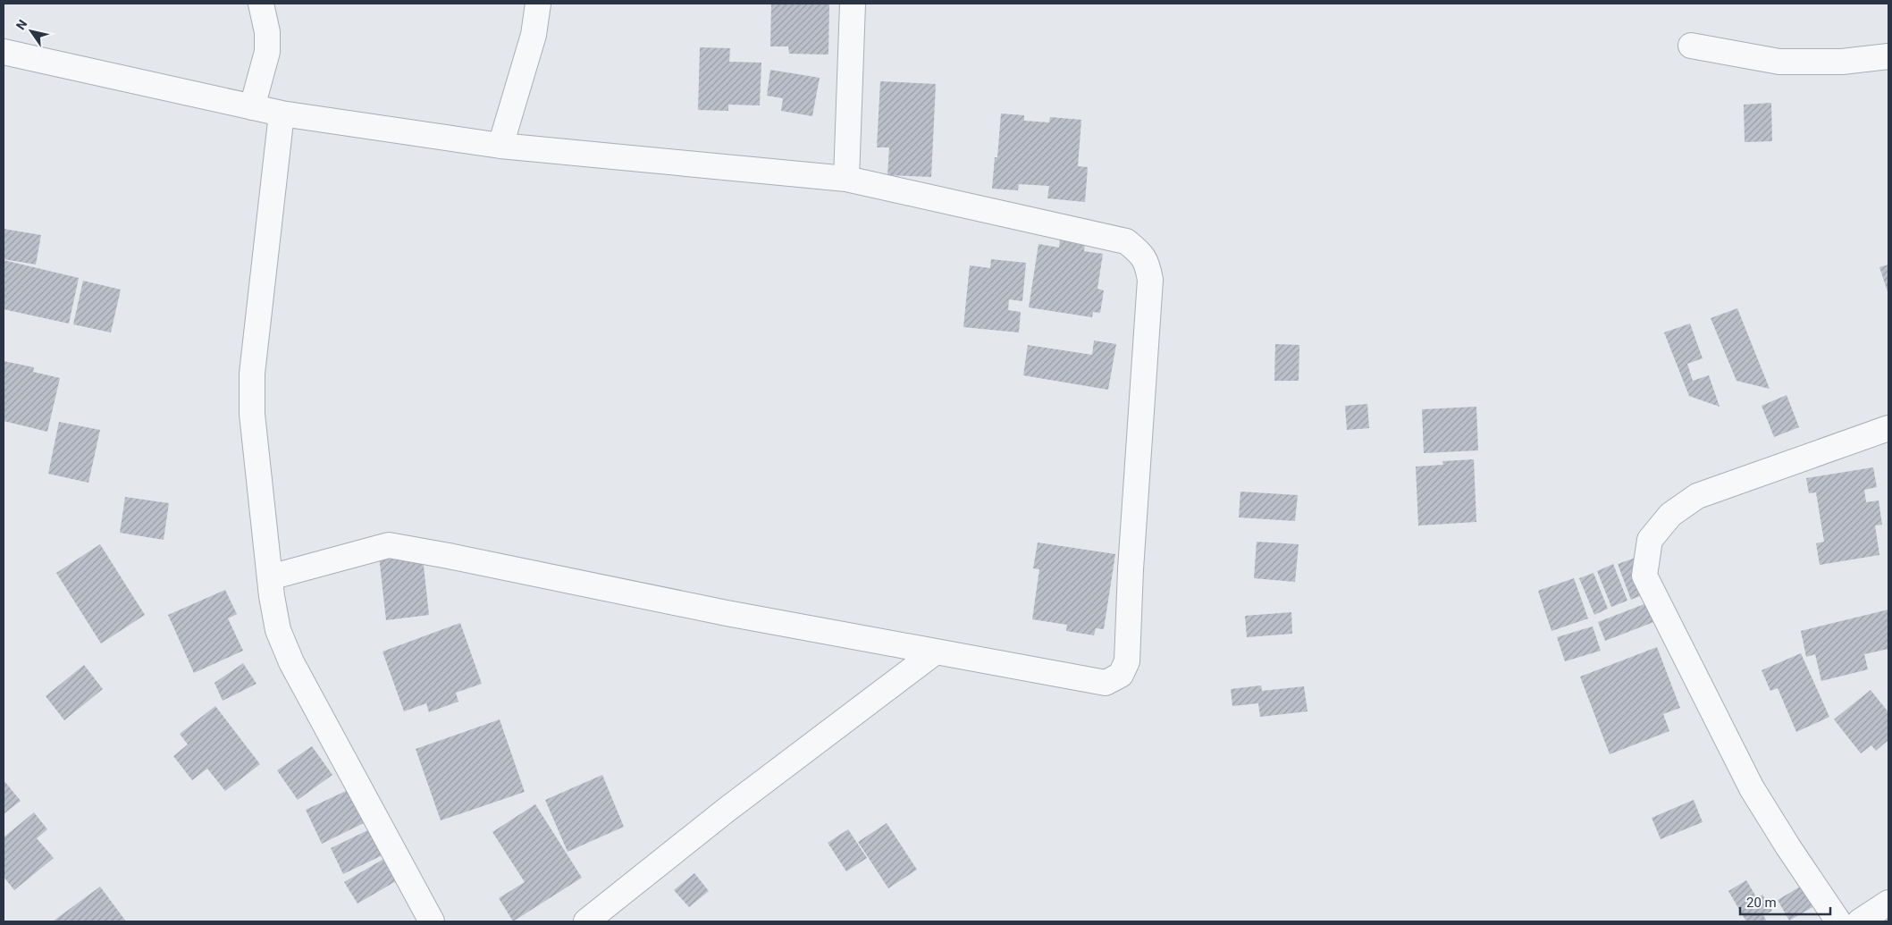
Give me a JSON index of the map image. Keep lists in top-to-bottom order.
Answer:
{
  "scale_bar": "20 m",
  "north": "top left"
}
